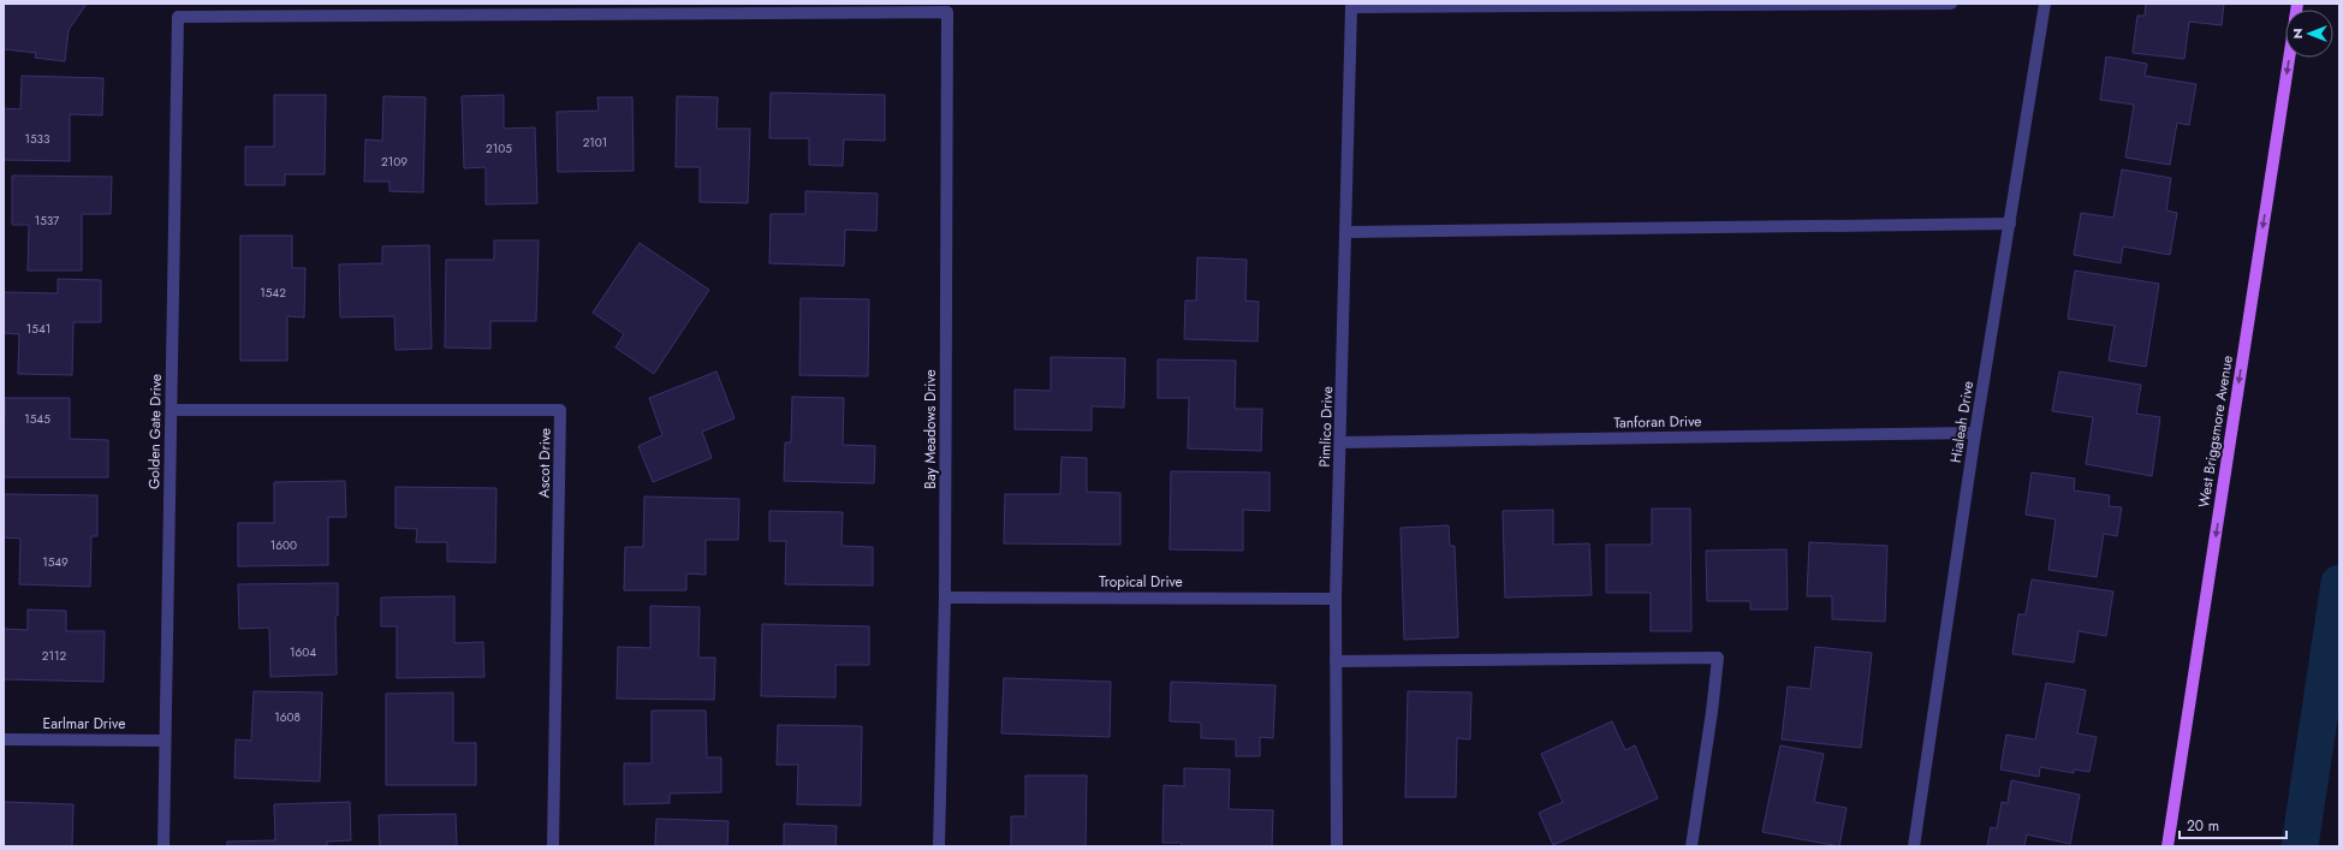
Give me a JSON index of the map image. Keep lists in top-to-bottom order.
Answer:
{
  "streets": {
    "main road": ["West Briggsmore Avenue"],
    "street": [
      "Tanforan Drive",
      "Hialeah Drive",
      "Pimlico Drive",
      "Bay Meadows Drive",
      "Golden Gate Drive",
      "Ascot Drive",
      "Tropical Drive",
      "Earlmar Drive"
    ]
  },
  "crossings": [
    ["Tanforan Drive", "Hialeah Drive"],
    ["Tanforan Drive", "Pimlico Drive"],
    ["Pimlico Drive", "Tropical Drive"],
    ["Bay Meadows Drive", "Golden Gate Drive"],
    ["Bay Meadows Drive", "Tropical Drive"],
    ["Golden Gate Drive", "Ascot Drive"],
    ["Golden Gate Drive", "Earlmar Drive"]
  ],
  "one_way": ["West Briggsmore Avenue"],
  "house_numbers": [
    "1533",
    "2101",
    "2105",
    "2109",
    "1537",
    "1542",
    "1541",
    "1545",
    "1600",
    "1549",
    "1604",
    "2112",
    "1608"
  ],
  "scale_bar": "20 m",
  "north": "left"
}
